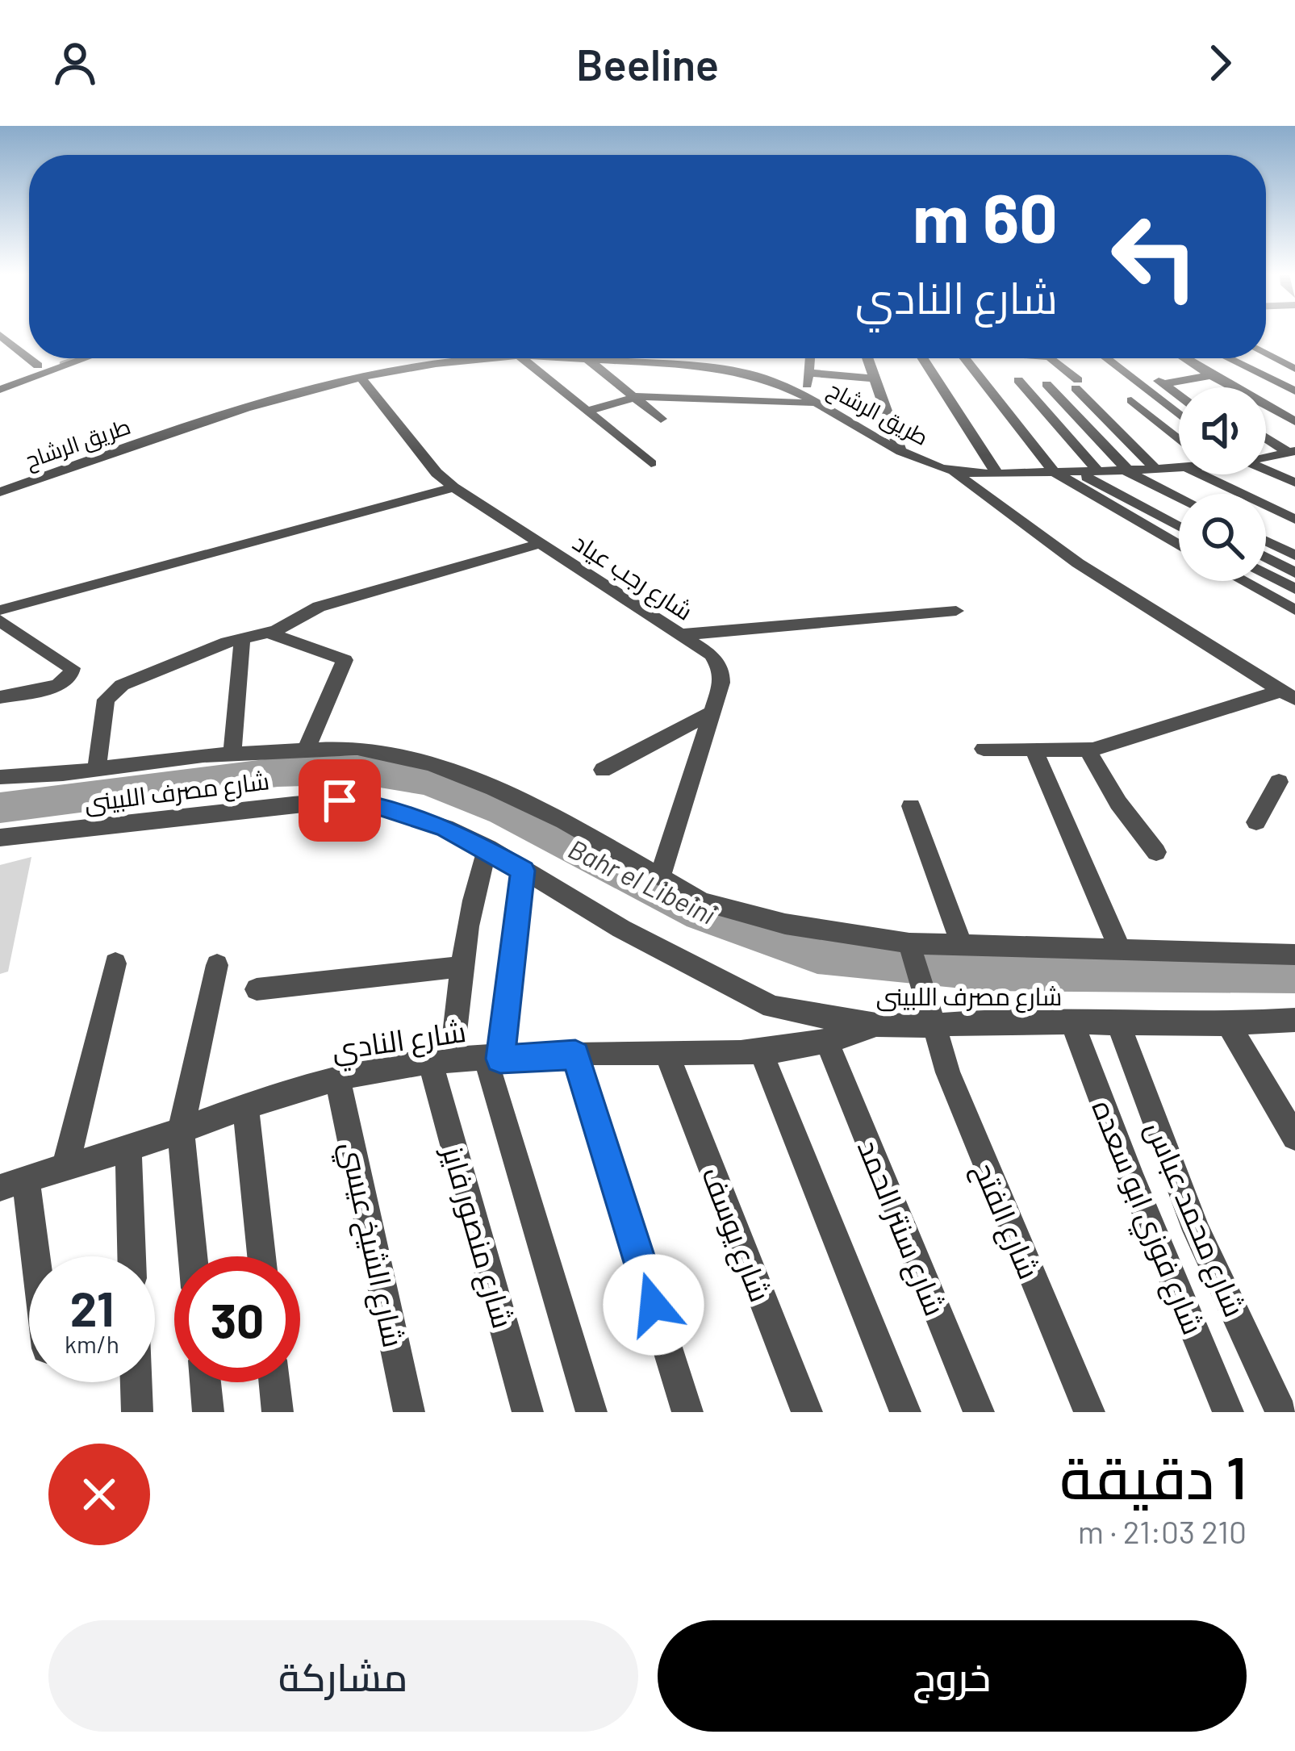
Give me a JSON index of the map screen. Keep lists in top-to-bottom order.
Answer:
{
  "streets": {
    "street": [
      "طريق الرشاح",
      "شارع رجب عياد",
      "شارع مصرف اللبينى",
      "شارع النادي",
      "شارع فوزي ابو سعده",
      "شارع محمد عباس",
      "شارع الفتح",
      "شارع سنتر الحمد",
      "شارع يوسف",
      "شارع منصور فايز",
      "شارع الشيخ عيسي"
    ]
  },
  "crossings": [
    ["طريق الرشاح", "شارع رجب عياد"],
    ["شارع رجب عياد", "شارع مصرف اللبينى"],
    ["شارع مصرف اللبينى", "شارع النادي"],
    ["شارع مصرف اللبينى", "شارع فوزي ابو سعده"],
    ["شارع مصرف اللبينى", "شارع محمد عباس"],
    ["شارع مصرف اللبينى", "شارع الفتح"],
    ["شارع النادي", "شارع سنتر الحمد"],
    ["شارع النادي", "شارع يوسف"],
    ["شارع النادي", "شارع منصور فايز"],
    ["شارع النادي", "شارع الشيخ عيسي"]
  ],
  "water": ["Bahr el Libeini"],
  "page": {
    "header": "Beeline",
    "turn": ["60 m", "شارع النادي"],
    "speed": "21 km/h",
    "limit": "30",
    "heading": ["1 دقيقة", "210 m · 21:03"],
    "buttons": ["خروج", "مشاركة"]
  }
}
